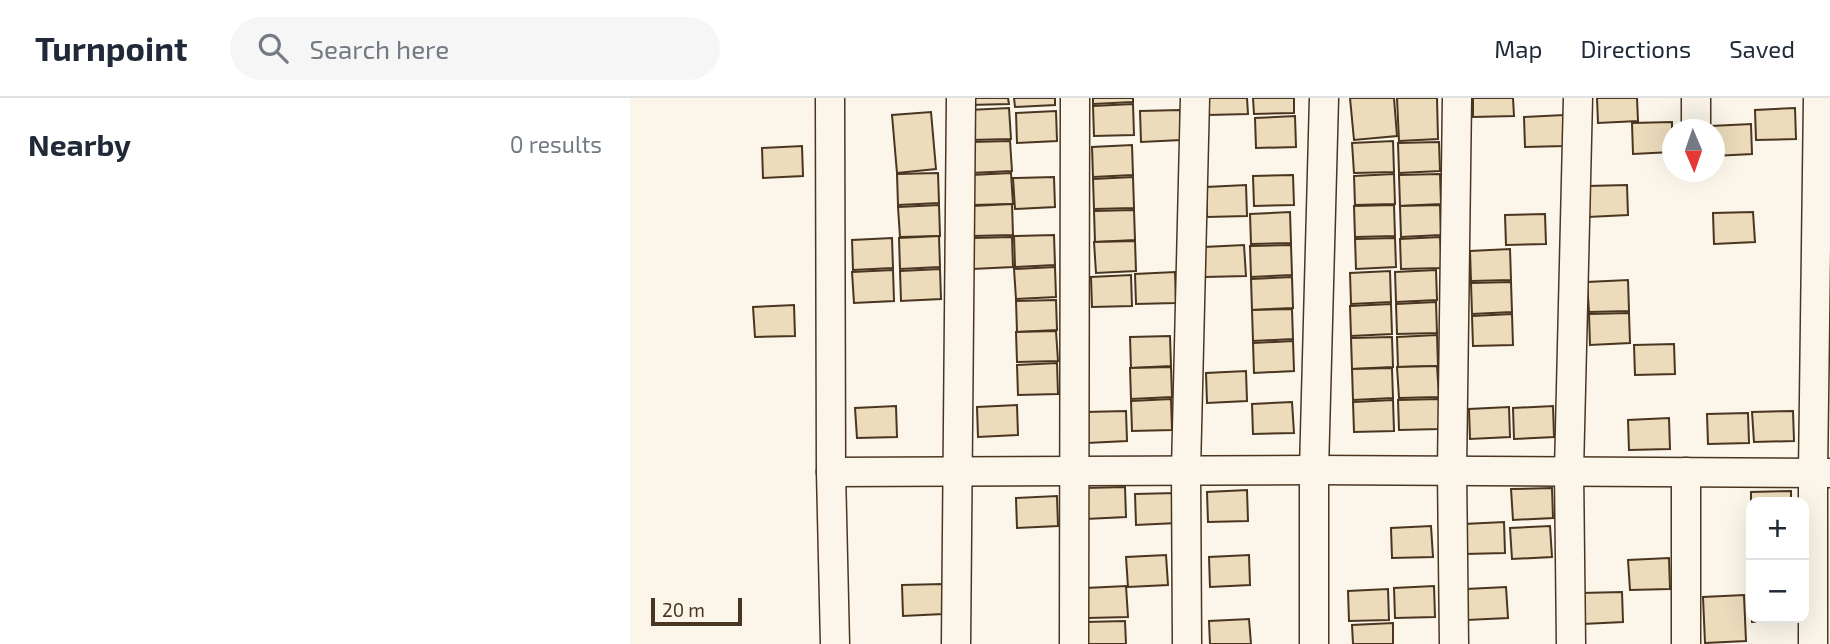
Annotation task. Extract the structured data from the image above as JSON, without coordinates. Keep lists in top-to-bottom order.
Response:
{
  "scale_bar": "20 m",
  "north": "bottom",
  "page": {
    "header": "Turnpoint",
    "search": "Search here",
    "nav": ["Map", "Directions", "Saved"],
    "heading": ["Nearby", "0 results"],
    "map_buttons": ["+", "−"],
    "scale": "20 m"
  }
}
